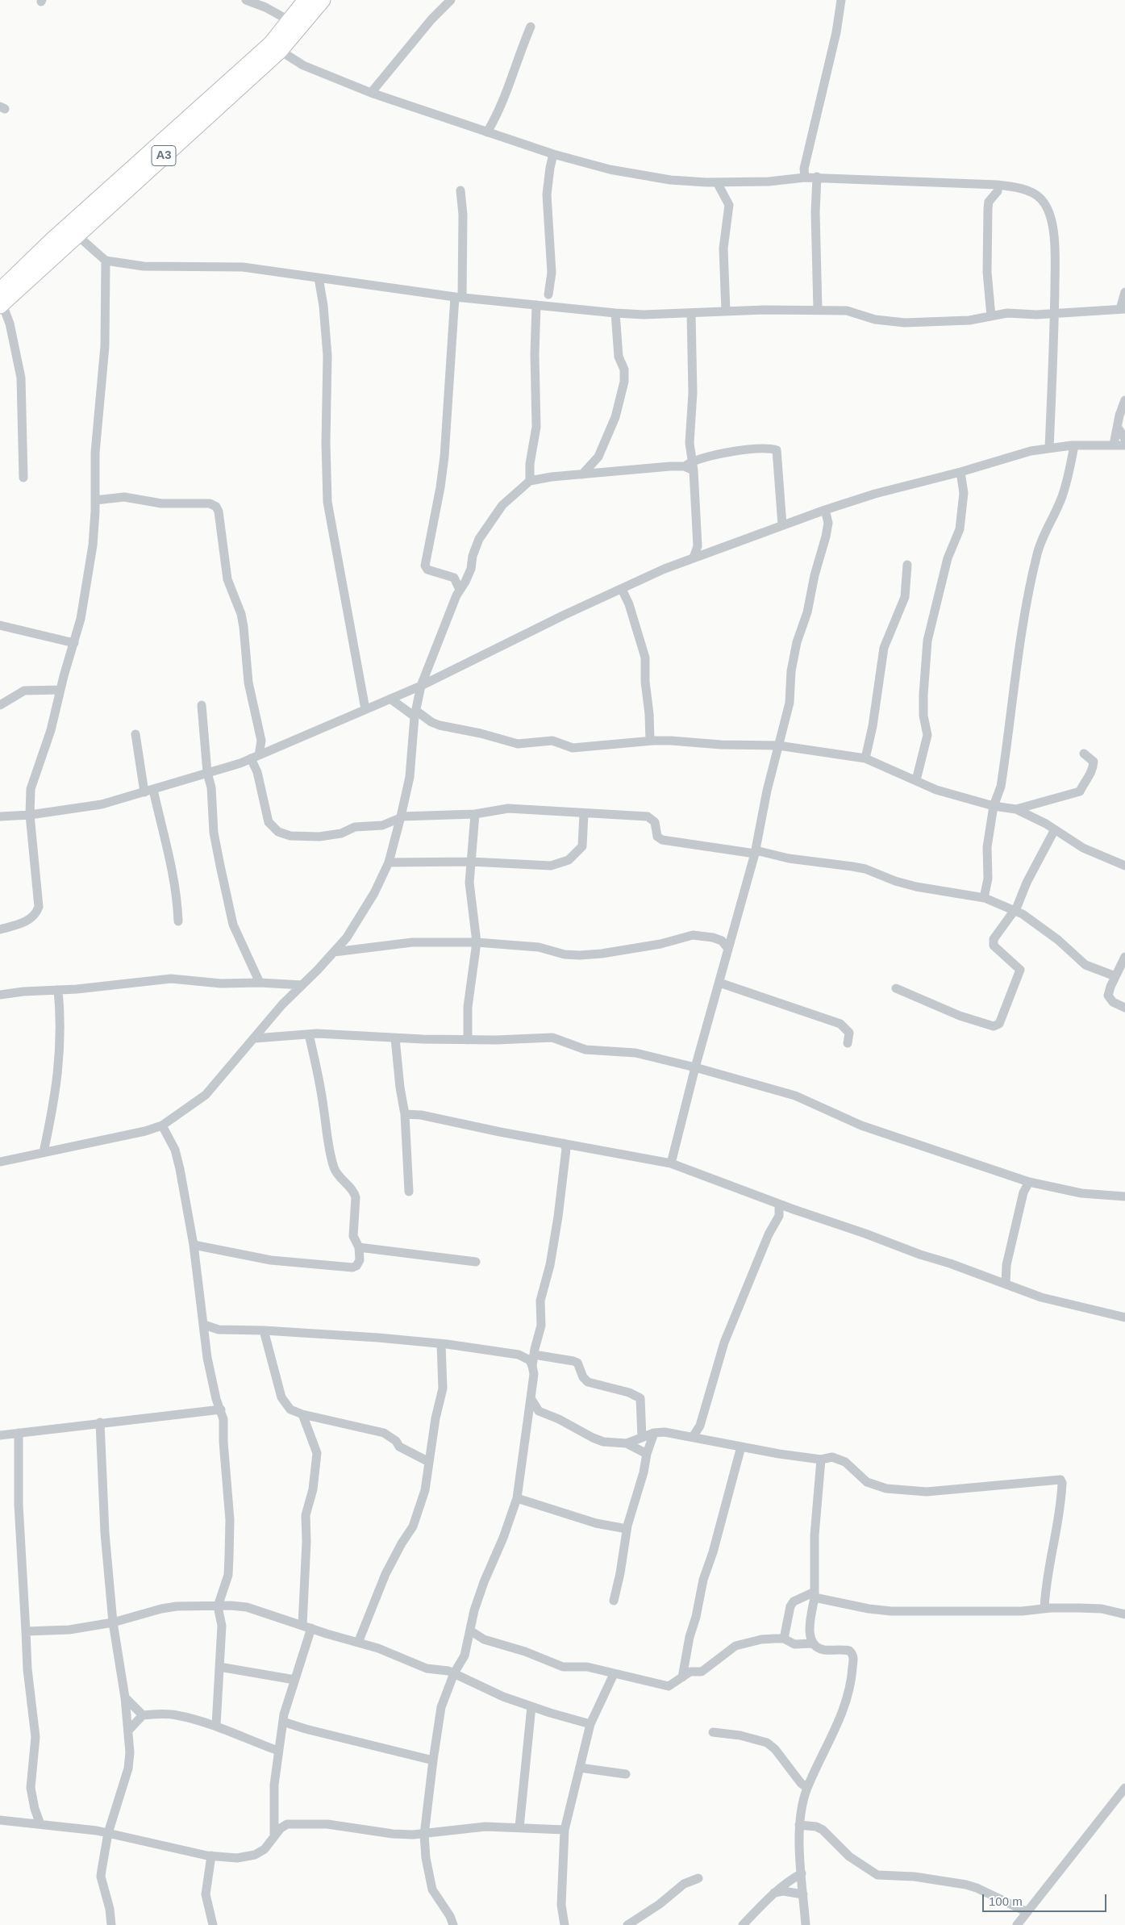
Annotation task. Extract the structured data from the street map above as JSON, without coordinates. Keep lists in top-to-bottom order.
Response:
{
  "streets": {
    "highway": ["A3"]
  },
  "scale_bar": "100 m"
}
